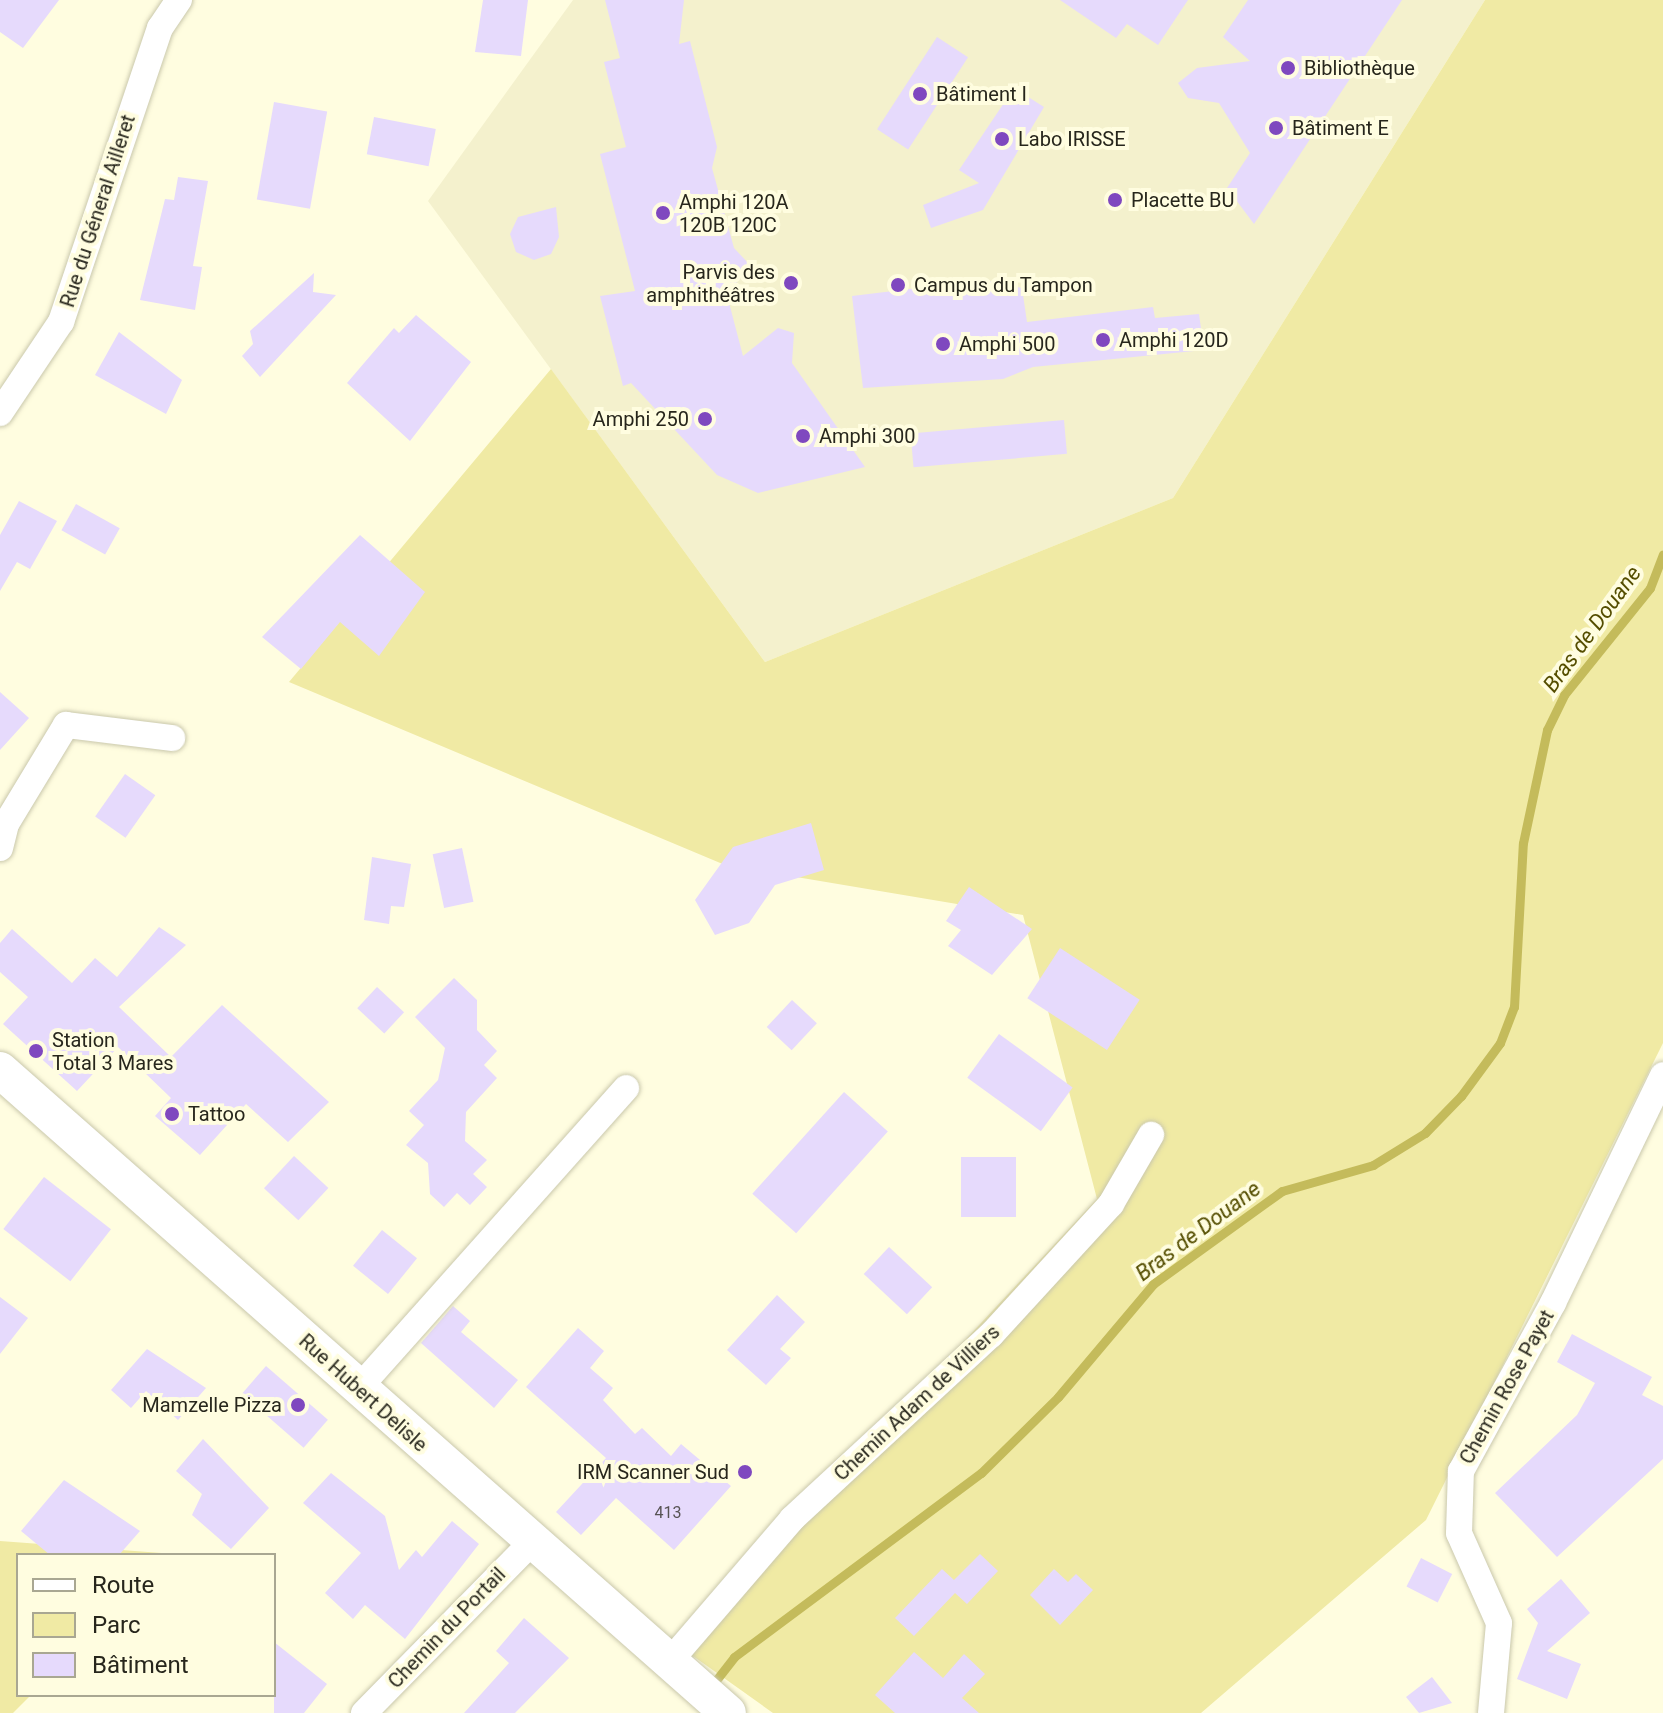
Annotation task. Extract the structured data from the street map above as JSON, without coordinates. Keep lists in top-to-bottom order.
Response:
{
  "streets": {
    "main road": ["Rue Hubert Delisle"],
    "street": [
      "Rue du Géneral Ailleret",
      "Chemin Rose Payet",
      "Chemin Adam de Villiers",
      "Chemin du Portail"
    ]
  },
  "crossings": [
    ["Rue Hubert Delisle", "Chemin Adam de Villiers"],
    ["Rue Hubert Delisle", "Chemin du Portail"]
  ],
  "water": ["Bras de Douane"],
  "places": [
    "Bibliothèque",
    "Bâtiment I",
    "Bâtiment E",
    "Labo IRISSE",
    "Placette BU",
    "Amphi 120A 120B 120C",
    "Parvis des amphithéâtres",
    "Campus du Tampon",
    "Amphi 120D",
    "Amphi 500",
    "Amphi 250",
    "Amphi 300",
    "Station Total 3 Mares",
    "Tattoo",
    "Mamzelle Pizza",
    "IRM Scanner Sud"
  ],
  "house_numbers": ["413"],
  "legend": ["Route", "Parc", "Bâtiment"]
}
